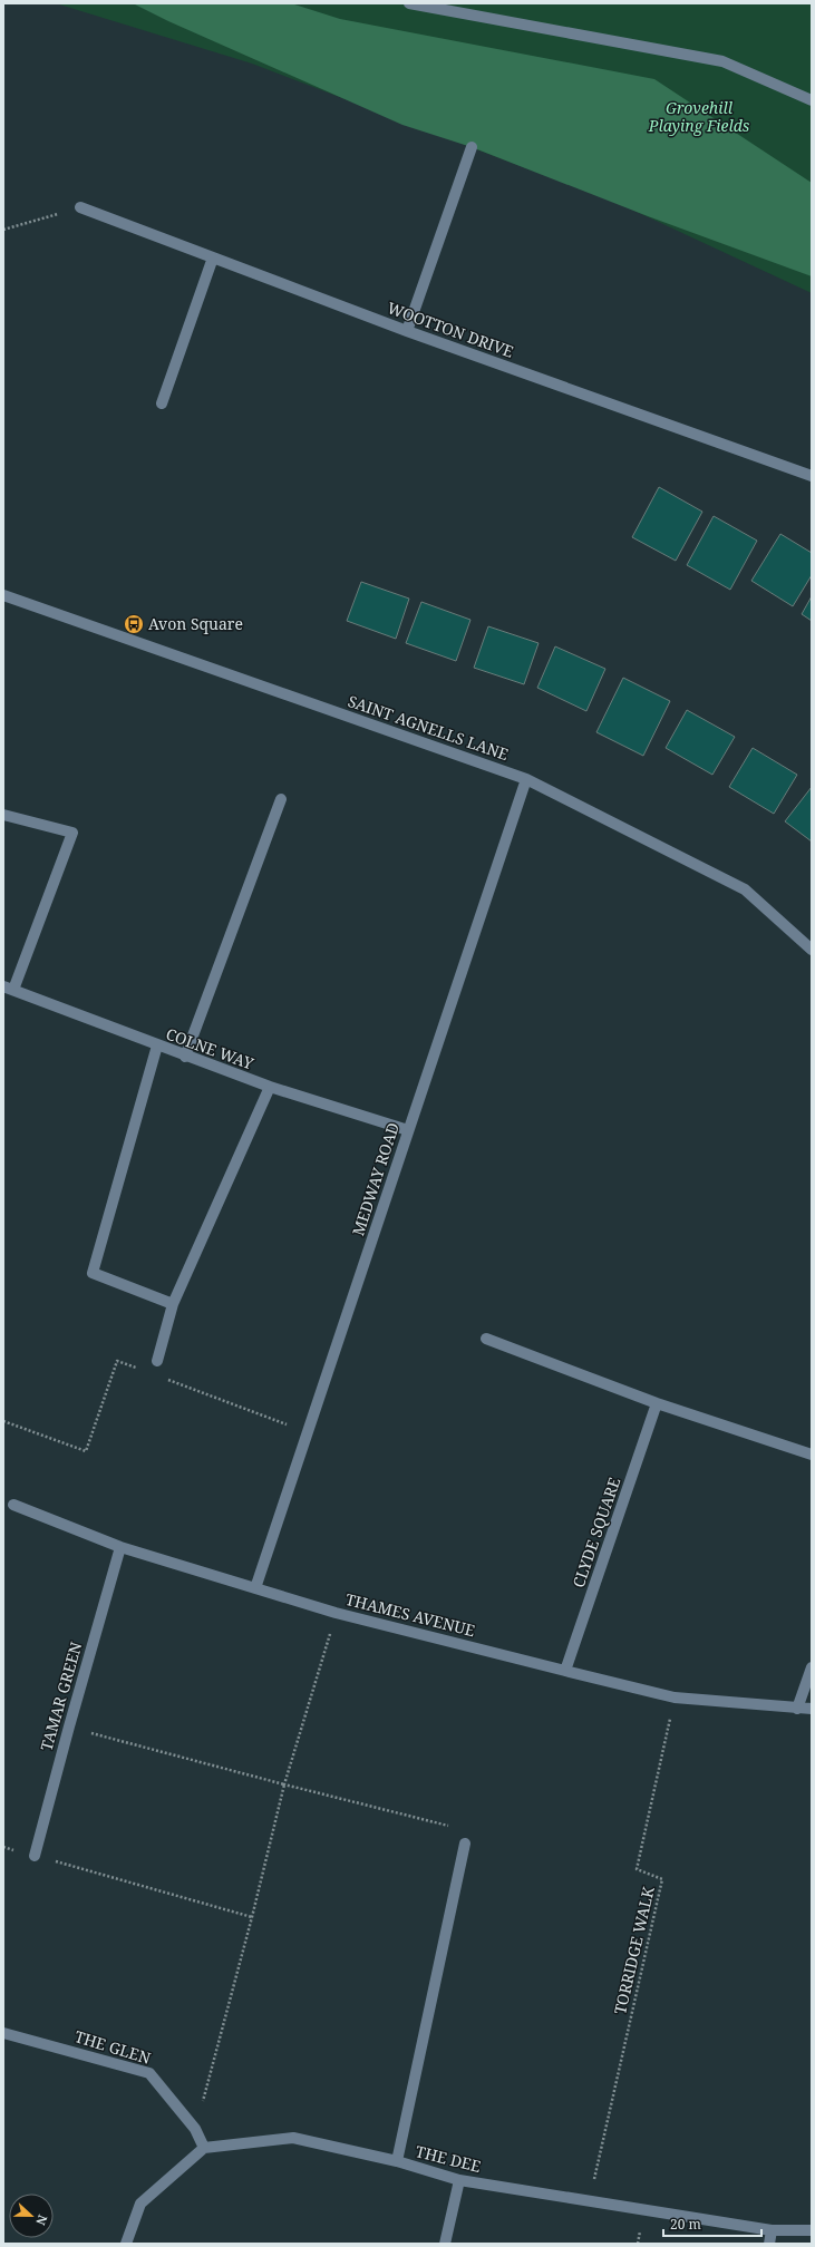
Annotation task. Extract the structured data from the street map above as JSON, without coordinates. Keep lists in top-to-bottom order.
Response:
{
  "streets": {
    "street": [
      "WOOTTON DRIVE",
      "SAINT AGNELLS LANE",
      "COLNE WAY",
      "MEDWAY ROAD",
      "CLYDE SQUARE",
      "THAMES AVENUE",
      "TAMAR GREEN",
      "THE GLEN",
      "THE DEE"
    ],
    "path": ["TORRIDGE WALK"]
  },
  "crossings": [
    ["SAINT AGNELLS LANE", "MEDWAY ROAD"],
    ["COLNE WAY", "MEDWAY ROAD"],
    ["MEDWAY ROAD", "THAMES AVENUE"],
    ["CLYDE SQUARE", "THAMES AVENUE"],
    ["THAMES AVENUE", "TAMAR GREEN"],
    ["THAMES AVENUE", "TORRIDGE WALK"],
    ["TORRIDGE WALK", "THE DEE"],
    ["THE GLEN", "THE DEE"]
  ],
  "parks": ["Grovehill Playing Fields"],
  "places": {
    "bus stop": ["Avon Square"]
  },
  "scale_bar": "20 m",
  "north": "right"
}
